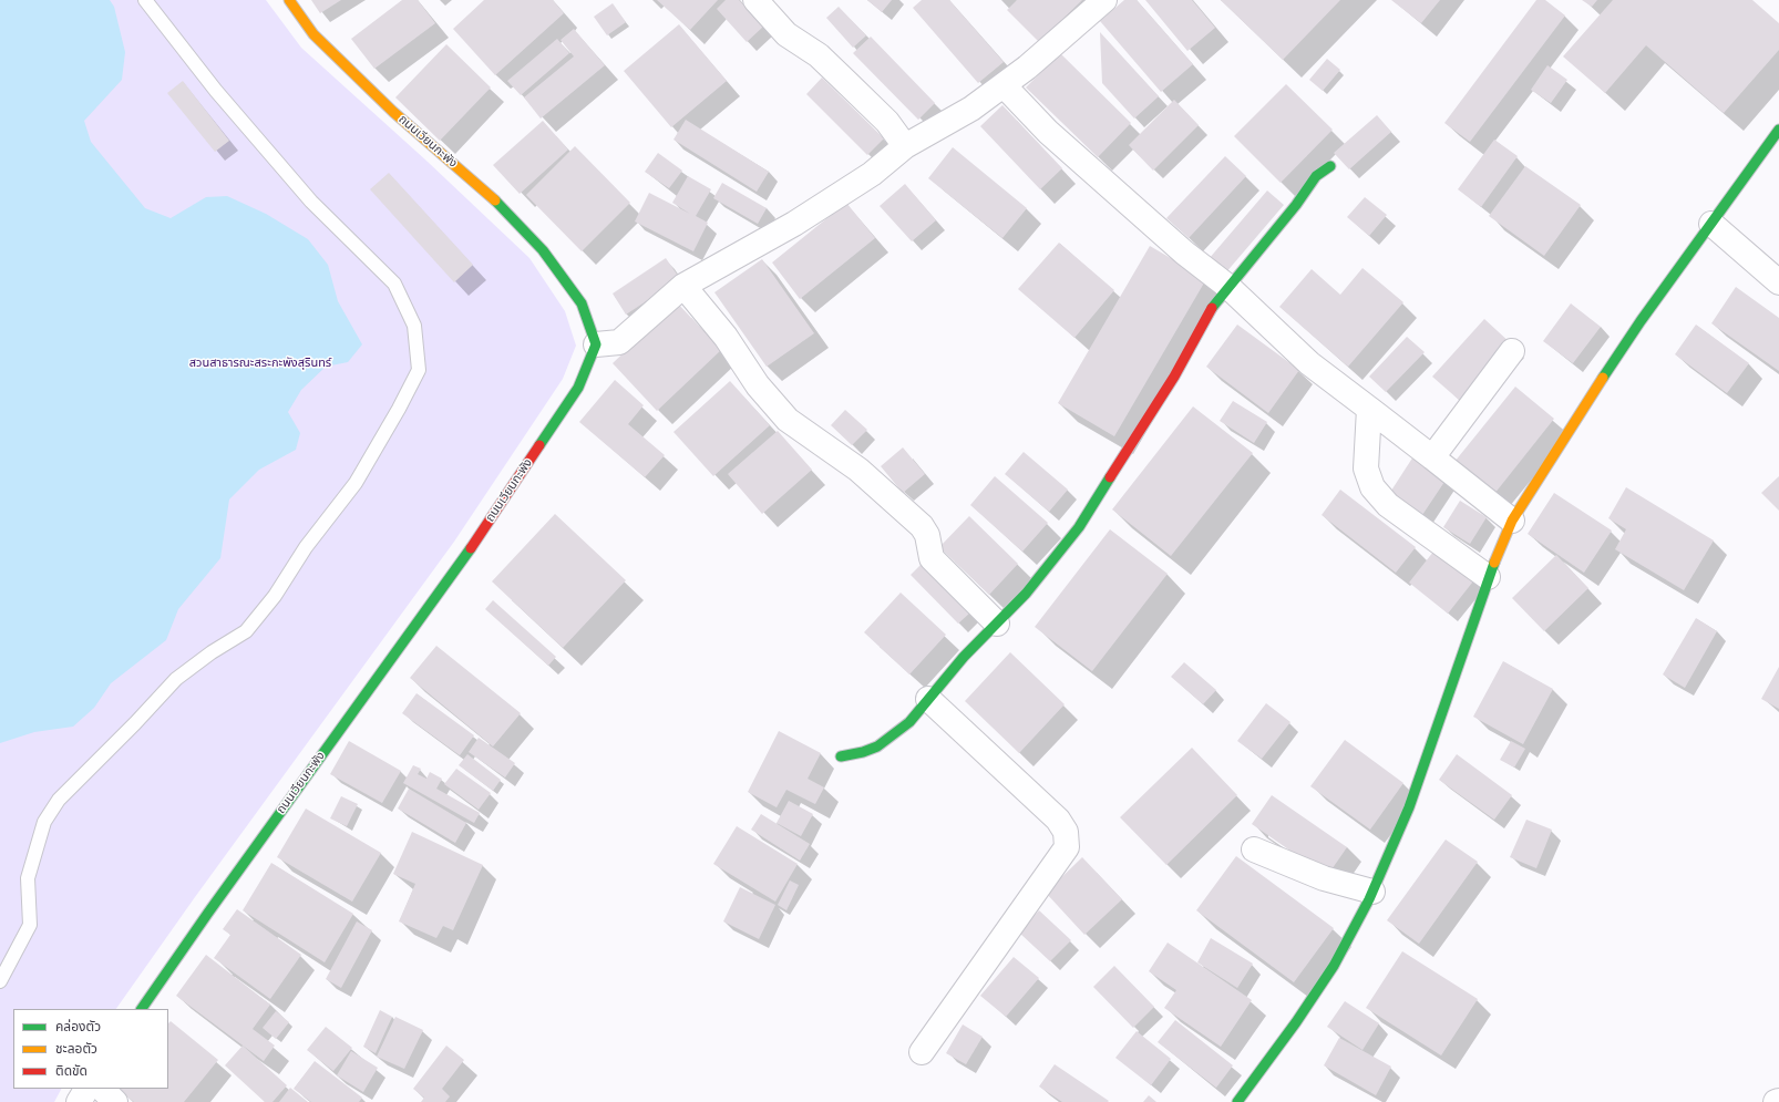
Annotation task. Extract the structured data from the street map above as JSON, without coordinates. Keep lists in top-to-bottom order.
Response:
{
  "streets": {
    "street": ["ถนนเวียนกะพัง"]
  },
  "parks": ["สวนสาธารณะสระกะพังสุรินทร์"],
  "legend": ["คล่องตัว", "ชะลอตัว", "ติดขัด"]
}
